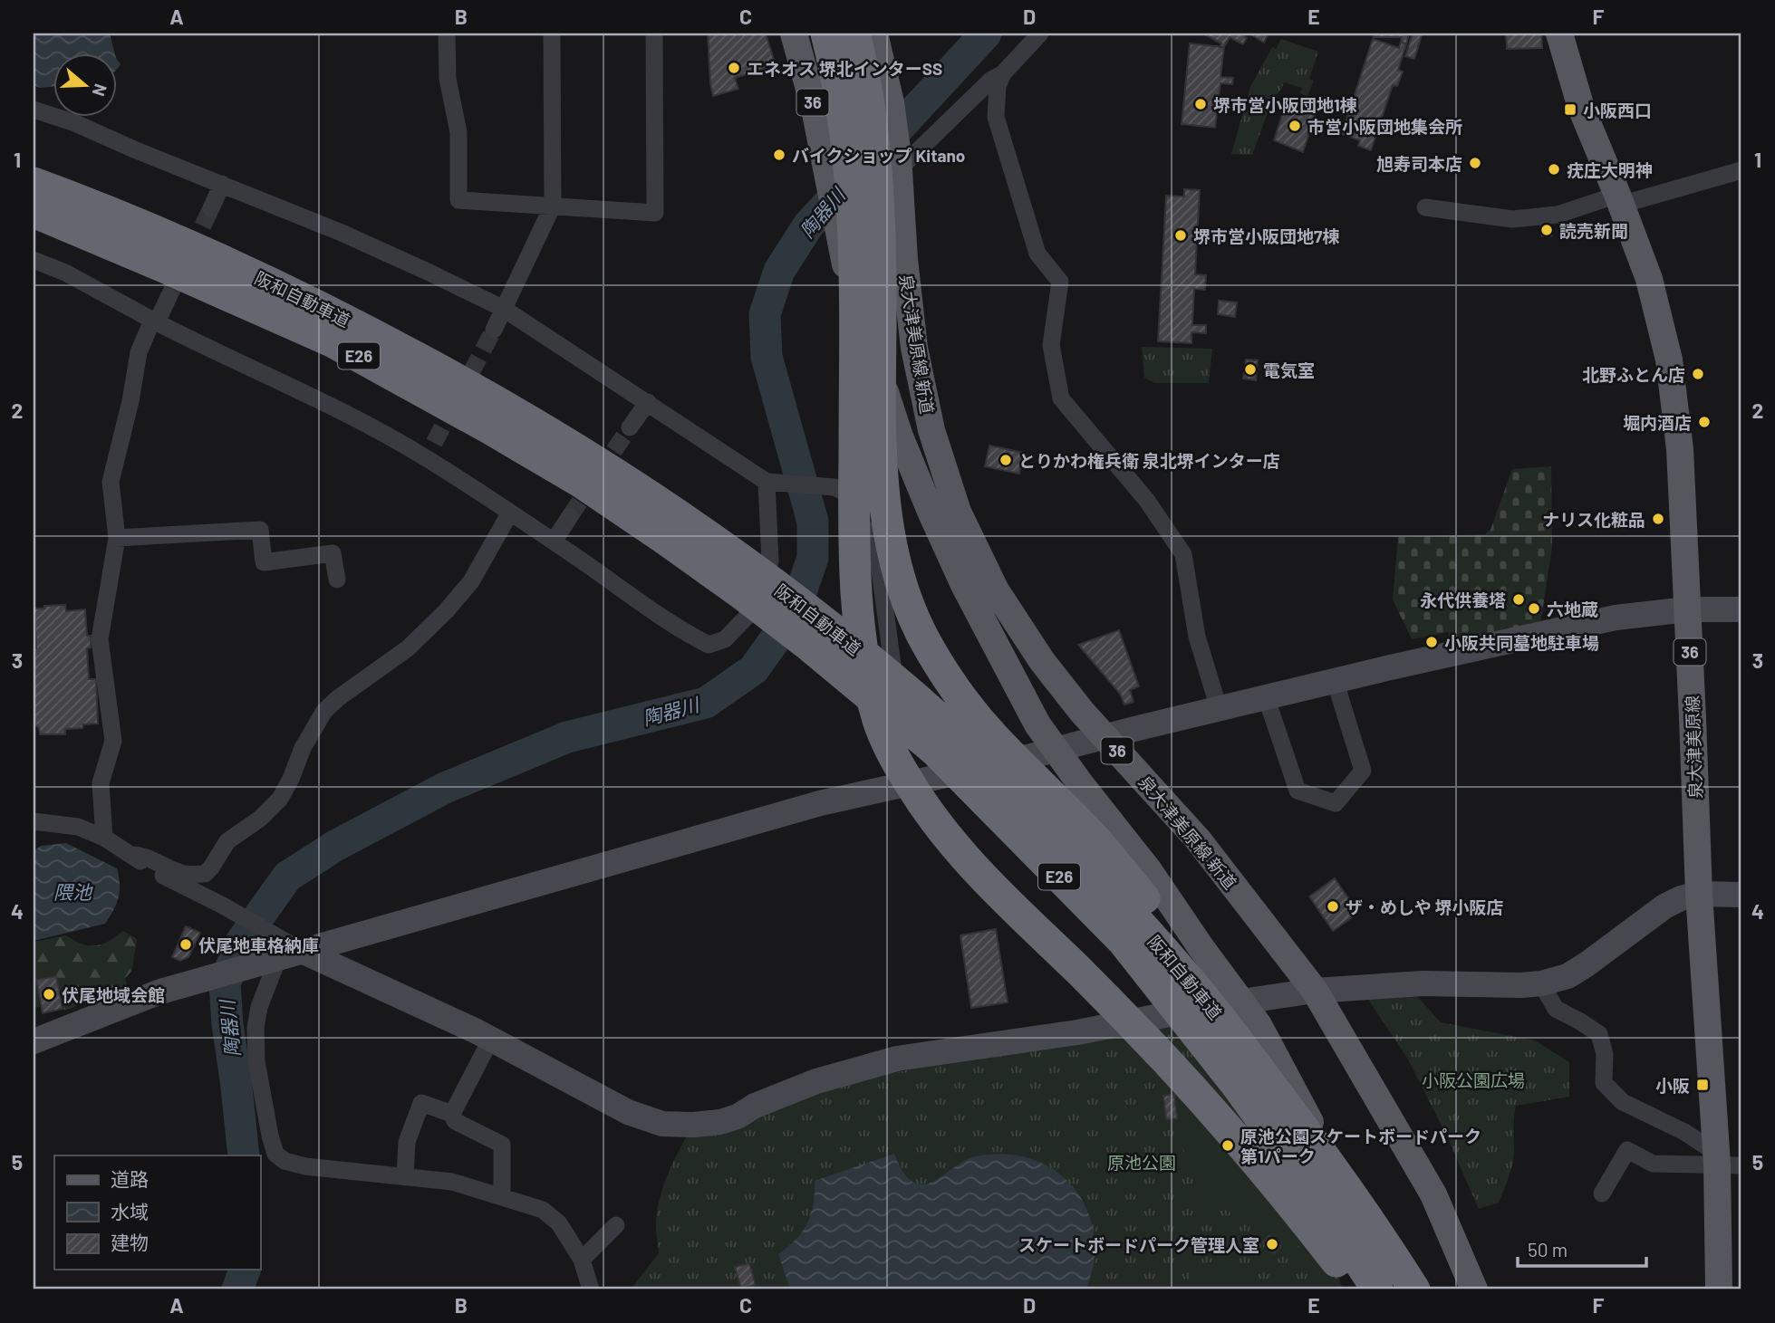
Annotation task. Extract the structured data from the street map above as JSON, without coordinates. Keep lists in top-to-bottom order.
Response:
{
  "streets": {
    "highway": ["阪和自動車道", "E26"],
    "main road": ["36", "泉大津美原線 新道", "泉大津美原線"]
  },
  "water": ["陶器川", "隈池"],
  "parks": ["小阪公園広場", "原池公園"],
  "places": {
    "other": [
      "エネオス 堺北インターSS",
      "堺市営小阪団地1棟",
      "市営小阪団地集会所",
      "バイクショップ Kitano",
      "旭寿司本店",
      "疣庄大明神",
      "読売新聞",
      "堺市営小阪団地7棟",
      "電気室",
      "北野ふとん店",
      "堀内酒店",
      "とりかわ権兵衛 泉北堺インター店",
      "ナリス化粧品",
      "永代供養塔",
      "六地蔵",
      "小阪共同墓地駐車場",
      "ザ・めしや 堺小阪店",
      "伏尾地車格納庫",
      "伏尾地域会館",
      "原池公園スケートボードパーク 第1パーク",
      "スケートボードパーク管理人室"
    ],
    "transit": ["小阪西口", "小阪"]
  },
  "legend": ["道路", "水域", "建物"],
  "scale_bar": "50 m",
  "north": "right",
  "grid": {
    "columns": [
      "A",
      "B",
      "C",
      "D",
      "E",
      "F"
    ],
    "rows": [
      "1",
      "2",
      "3",
      "4",
      "5"
    ]
  }
}
